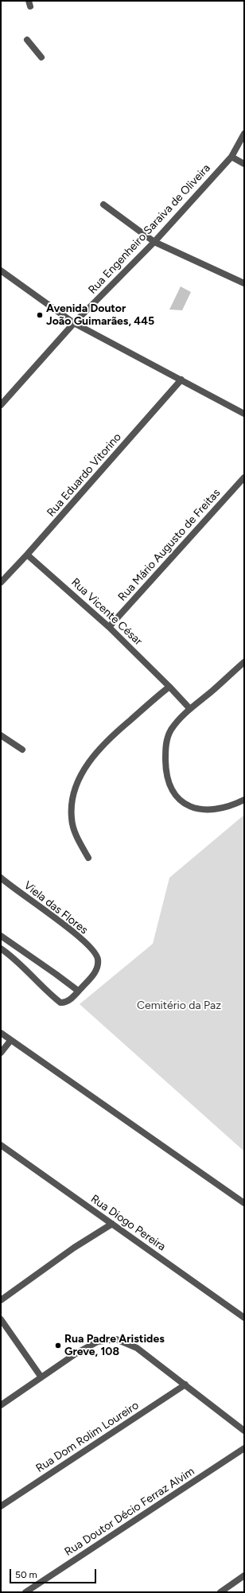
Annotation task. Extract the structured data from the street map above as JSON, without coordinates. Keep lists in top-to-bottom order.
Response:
{
  "streets": {
    "street": [
      "Rua Engenheiro Saraiva de Oliveira",
      "Rua Eduardo Vitorino",
      "Rua Mário Augusto de Freitas",
      "Rua Vicente César",
      "Viela das Flores",
      "Rua Diogo Pereira",
      "Rua Dom Rolim Loureiro",
      "Rua Doutor Décio Ferraz Alvim"
    ]
  },
  "crossings": [
    ["Rua Eduardo Vitorino", "Rua Vicente César"],
    ["Rua Mário Augusto de Freitas", "Rua Vicente César"]
  ],
  "parks": ["Cemitério da Paz"],
  "places": ["Avenida Doutor João Guimarães, 445", "Rua Padre Aristides Greve, 108"],
  "scale_bar": "50 m"
}
